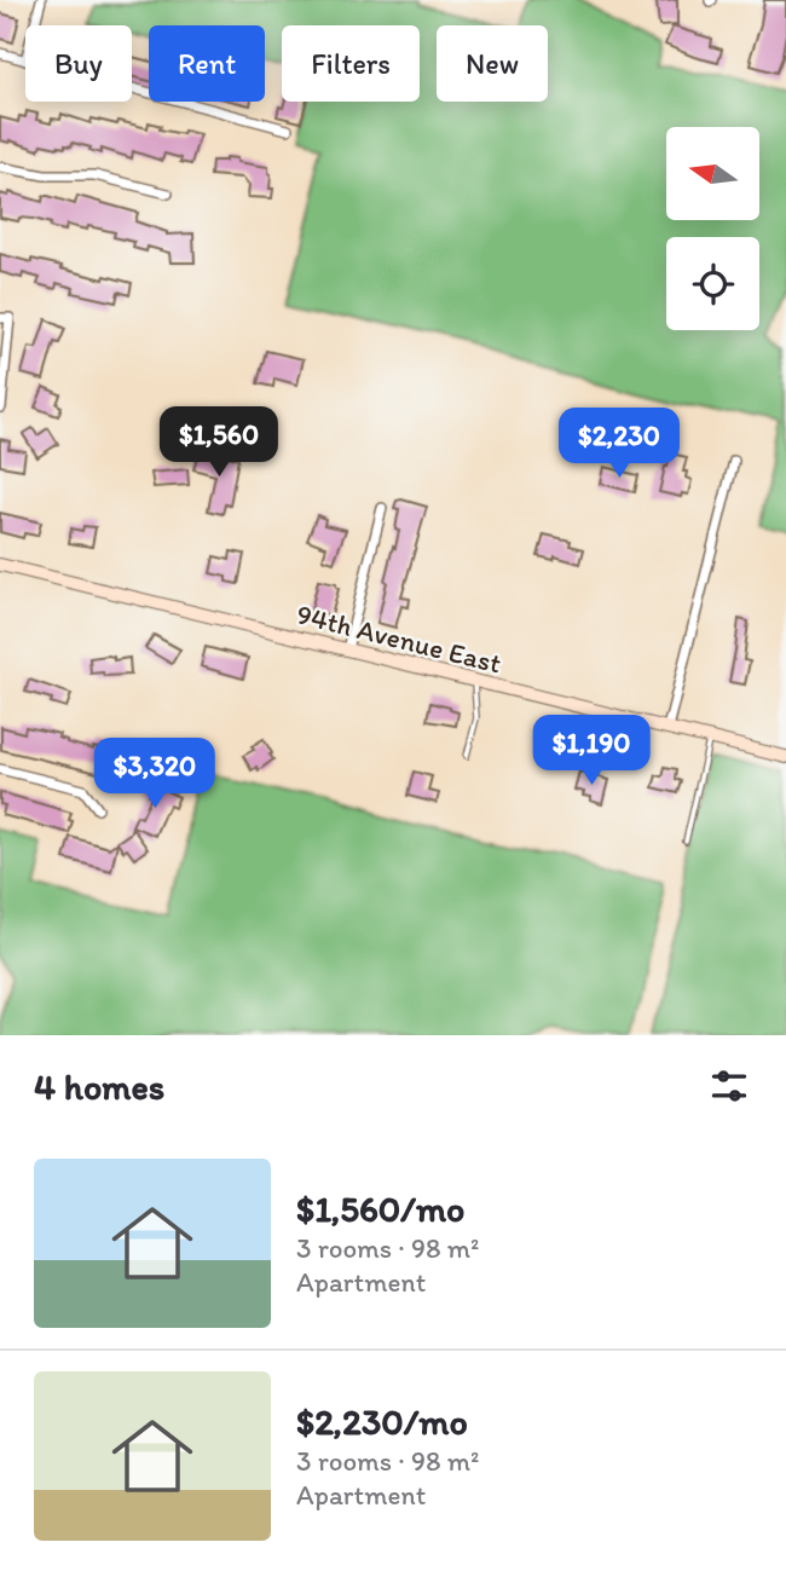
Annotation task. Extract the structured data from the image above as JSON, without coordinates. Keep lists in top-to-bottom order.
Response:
{
  "streets": {
    "main road": ["94th Avenue East"]
  },
  "north": "left",
  "page": {
    "chip": [
      "Buy",
      "Rent",
      "Filters",
      "New"
    ],
    "price": [
      "$1,560",
      "$2,230",
      "$1,190",
      "$3,320"
    ],
    "heading": "4 homes",
    "list": [
      {
        "name": "$1,560/mo",
        "note": "3 rooms · 98 m² · Apartment"
      },
      {
        "name": "$2,230/mo",
        "note": "3 rooms · 98 m² · Apartment"
      }
    ]
  }
}
